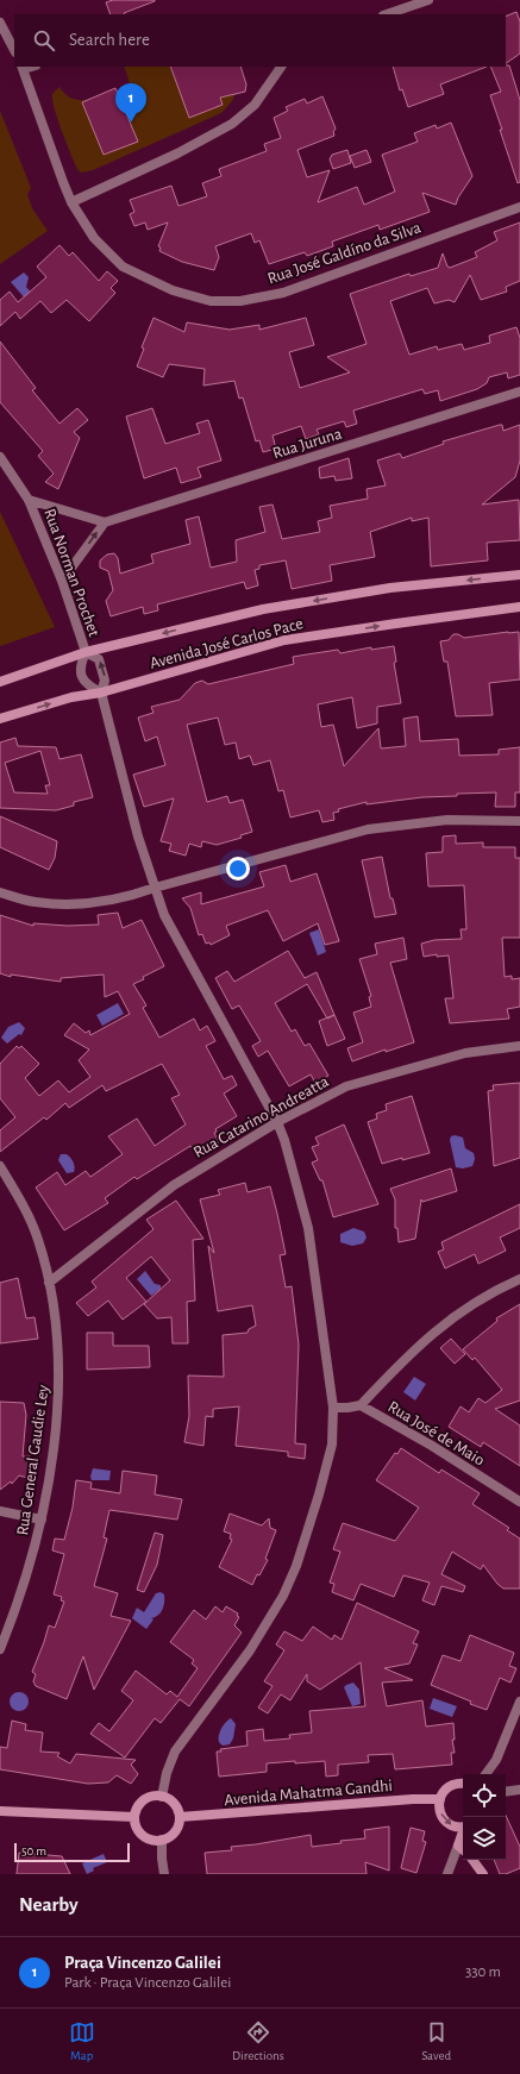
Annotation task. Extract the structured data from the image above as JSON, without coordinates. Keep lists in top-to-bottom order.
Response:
{
  "streets": {
    "main road": ["Avenida José Carlos Pace", "Avenida Mahatma Gandhi"],
    "street": [
      "Rua José Galdíno da Silva",
      "Rua Juruna",
      "Rua Norman Prochet",
      "Rua Catarino Andreatta",
      "Rua José de Maio",
      "Rua General Gaudie Ley"
    ]
  },
  "crossings": [
    ["Rua Norman Prochet", "Avenida José Carlos Pace"],
    ["Rua Catarino Andreatta", "Rua General Gaudie Ley"]
  ],
  "scale_bar": "50 m",
  "page": {
    "search": "Search here",
    "pins": "1",
    "scale": "50 m",
    "heading": "Nearby",
    "list": [
      {
        "mark": "1",
        "name": "Praça Vincenzo Galilei",
        "note": "Park · Praça Vincenzo Galilei",
        "value": "330 m"
      }
    ],
    "nav": ["Map", "Directions", "Saved"]
  }
}
